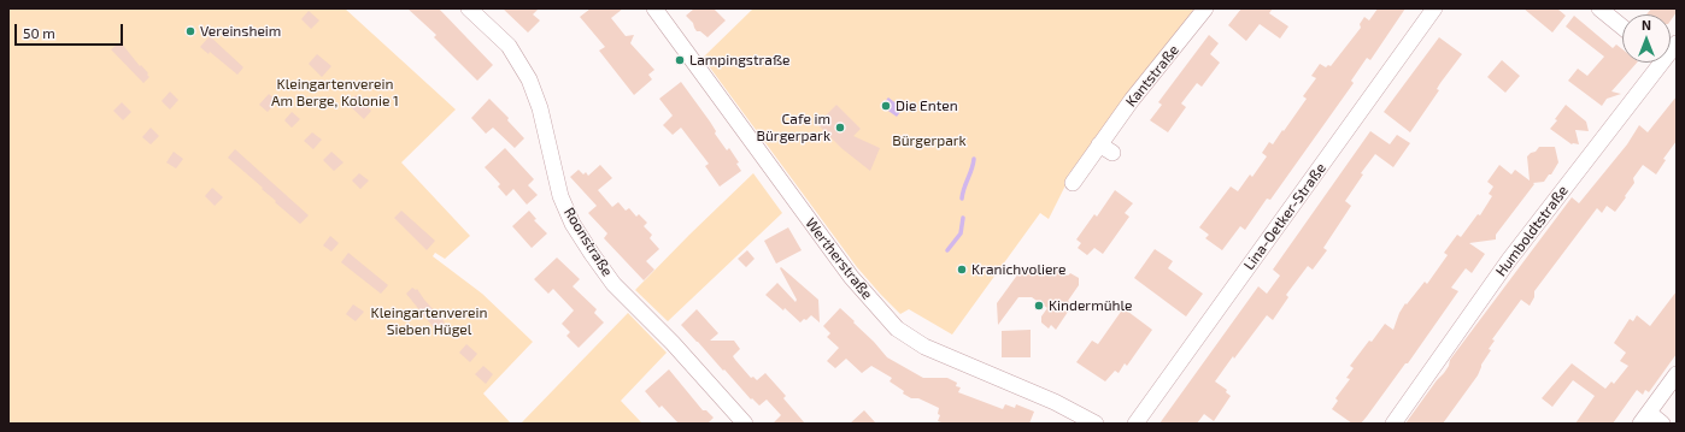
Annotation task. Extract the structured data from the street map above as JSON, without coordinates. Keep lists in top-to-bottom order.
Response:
{
  "streets": {
    "street": [
      "Kantstraße",
      "Lina-Oetker-Straße",
      "Humboldtstraße",
      "Roonstraße",
      "Wertherstraße"
    ]
  },
  "parks": ["Kleingartenverein Am Berge, Kolonie 1", "Bürgerpark", "Kleingartenverein Sieben Hügel"],
  "places": [
    "Vereinsheim",
    "Lampingstraße",
    "Die Enten",
    "Cafe im Bürgerpark",
    "Kranichvoliere",
    "Kindermühle"
  ],
  "scale_bar": "50 m",
  "north": "top"
}
